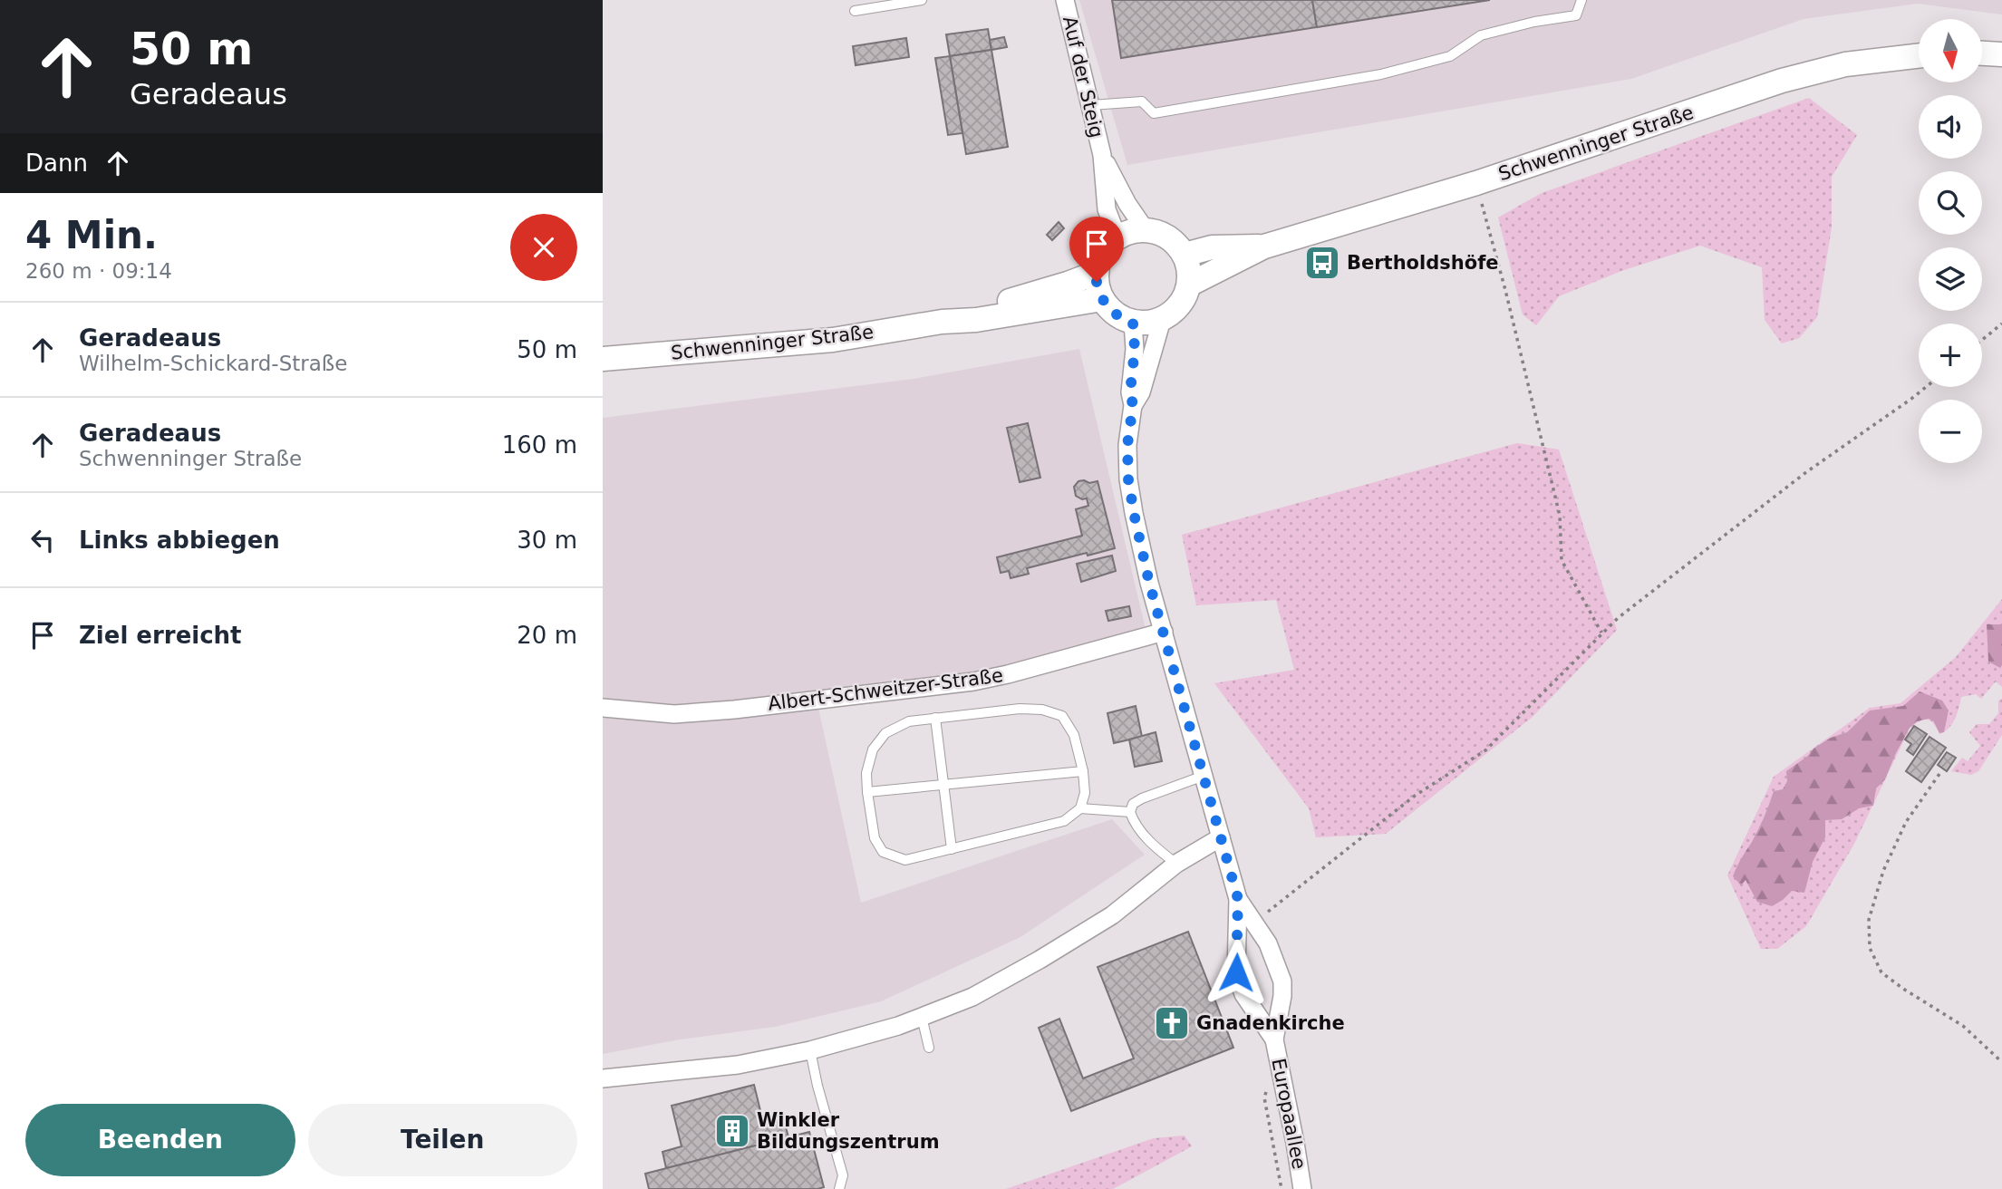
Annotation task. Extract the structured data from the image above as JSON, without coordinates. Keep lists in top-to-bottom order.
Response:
{
  "streets": {
    "main road": ["Schwenninger Straße"],
    "street": ["Auf der Steig", "Albert-Schweitzer-Straße", "Europaallee"]
  },
  "crossings": [
    ["Auf der Steig", "Schwenninger Straße"],
    ["Albert-Schweitzer-Straße", "Europaallee"]
  ],
  "places": {
    "bus stop": ["Bertholdshöfe"],
    "church": ["Gnadenkirche"],
    "building": ["Winkler Bildungszentrum"]
  },
  "north": "bottom",
  "page": {
    "turn": ["50 m", "Geradeaus"],
    "map_buttons": ["+", "−"],
    "then": "Dann",
    "heading": ["4 Min.", "260 m · 09:14"],
    "list": [
      {
        "name": "Geradeaus",
        "note": "Wilhelm-Schickard-Straße",
        "value": "50 m"
      },
      {
        "name": "Geradeaus",
        "note": "Schwenninger Straße",
        "value": "160 m"
      },
      {
        "name": "Links abbiegen",
        "value": "30 m"
      },
      {
        "name": "Ziel erreicht",
        "value": "20 m"
      }
    ],
    "buttons": ["Beenden", "Teilen"]
  }
}
